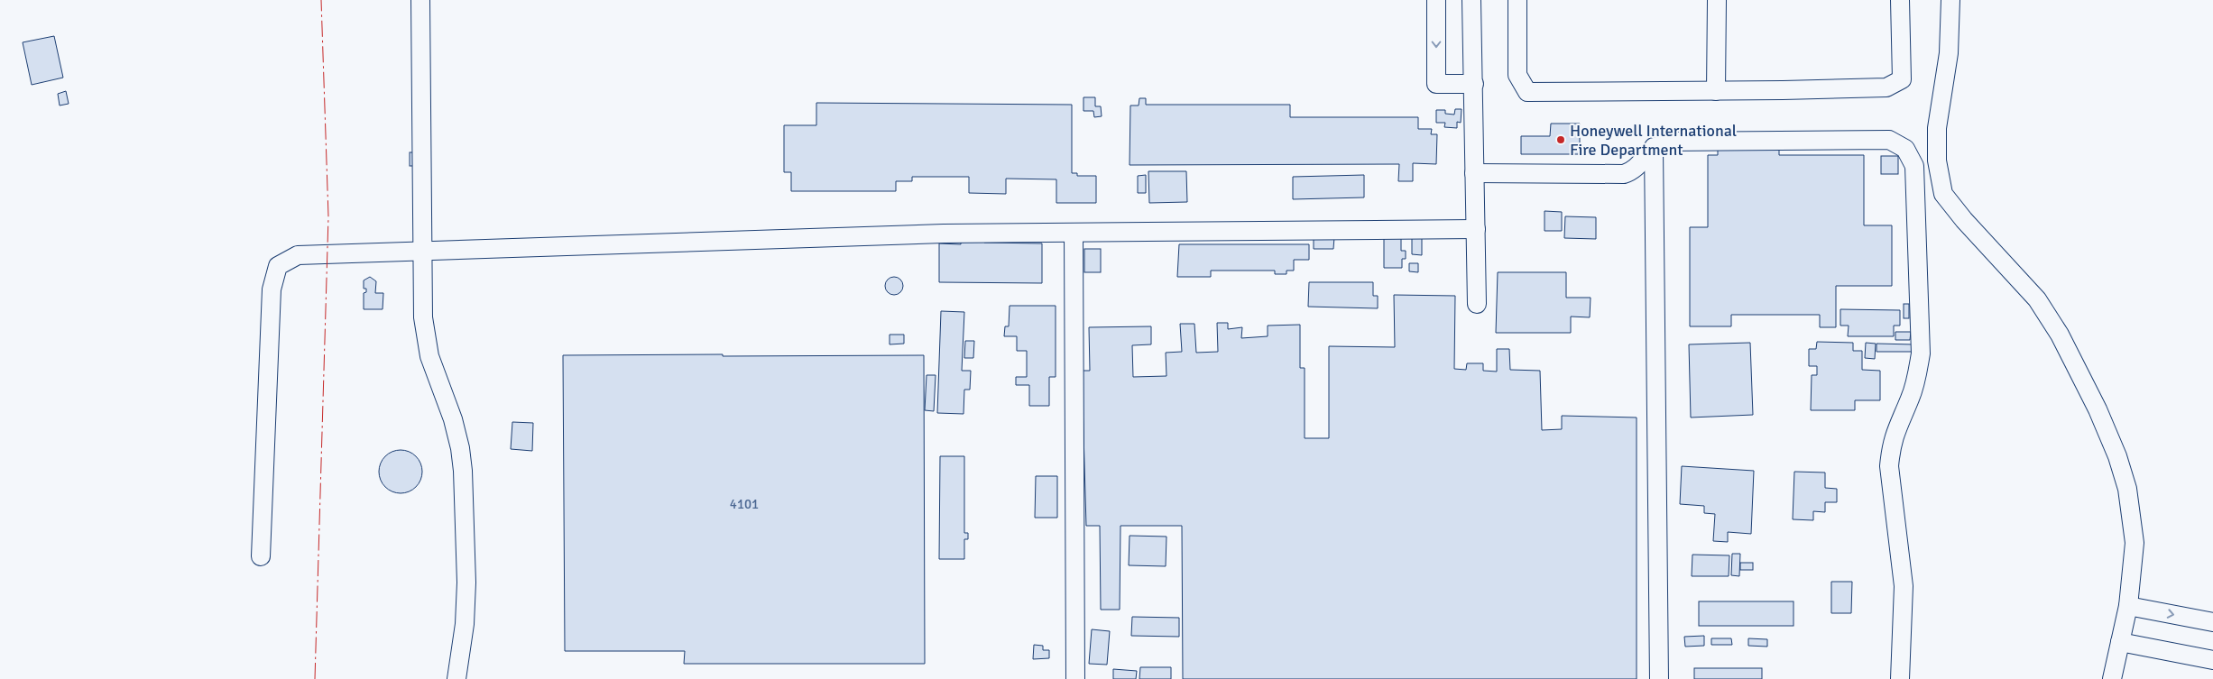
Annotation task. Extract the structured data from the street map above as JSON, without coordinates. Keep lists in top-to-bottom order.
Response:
{
  "places": ["Honeywell International Fire Department"],
  "house_numbers": ["4101"]
}
